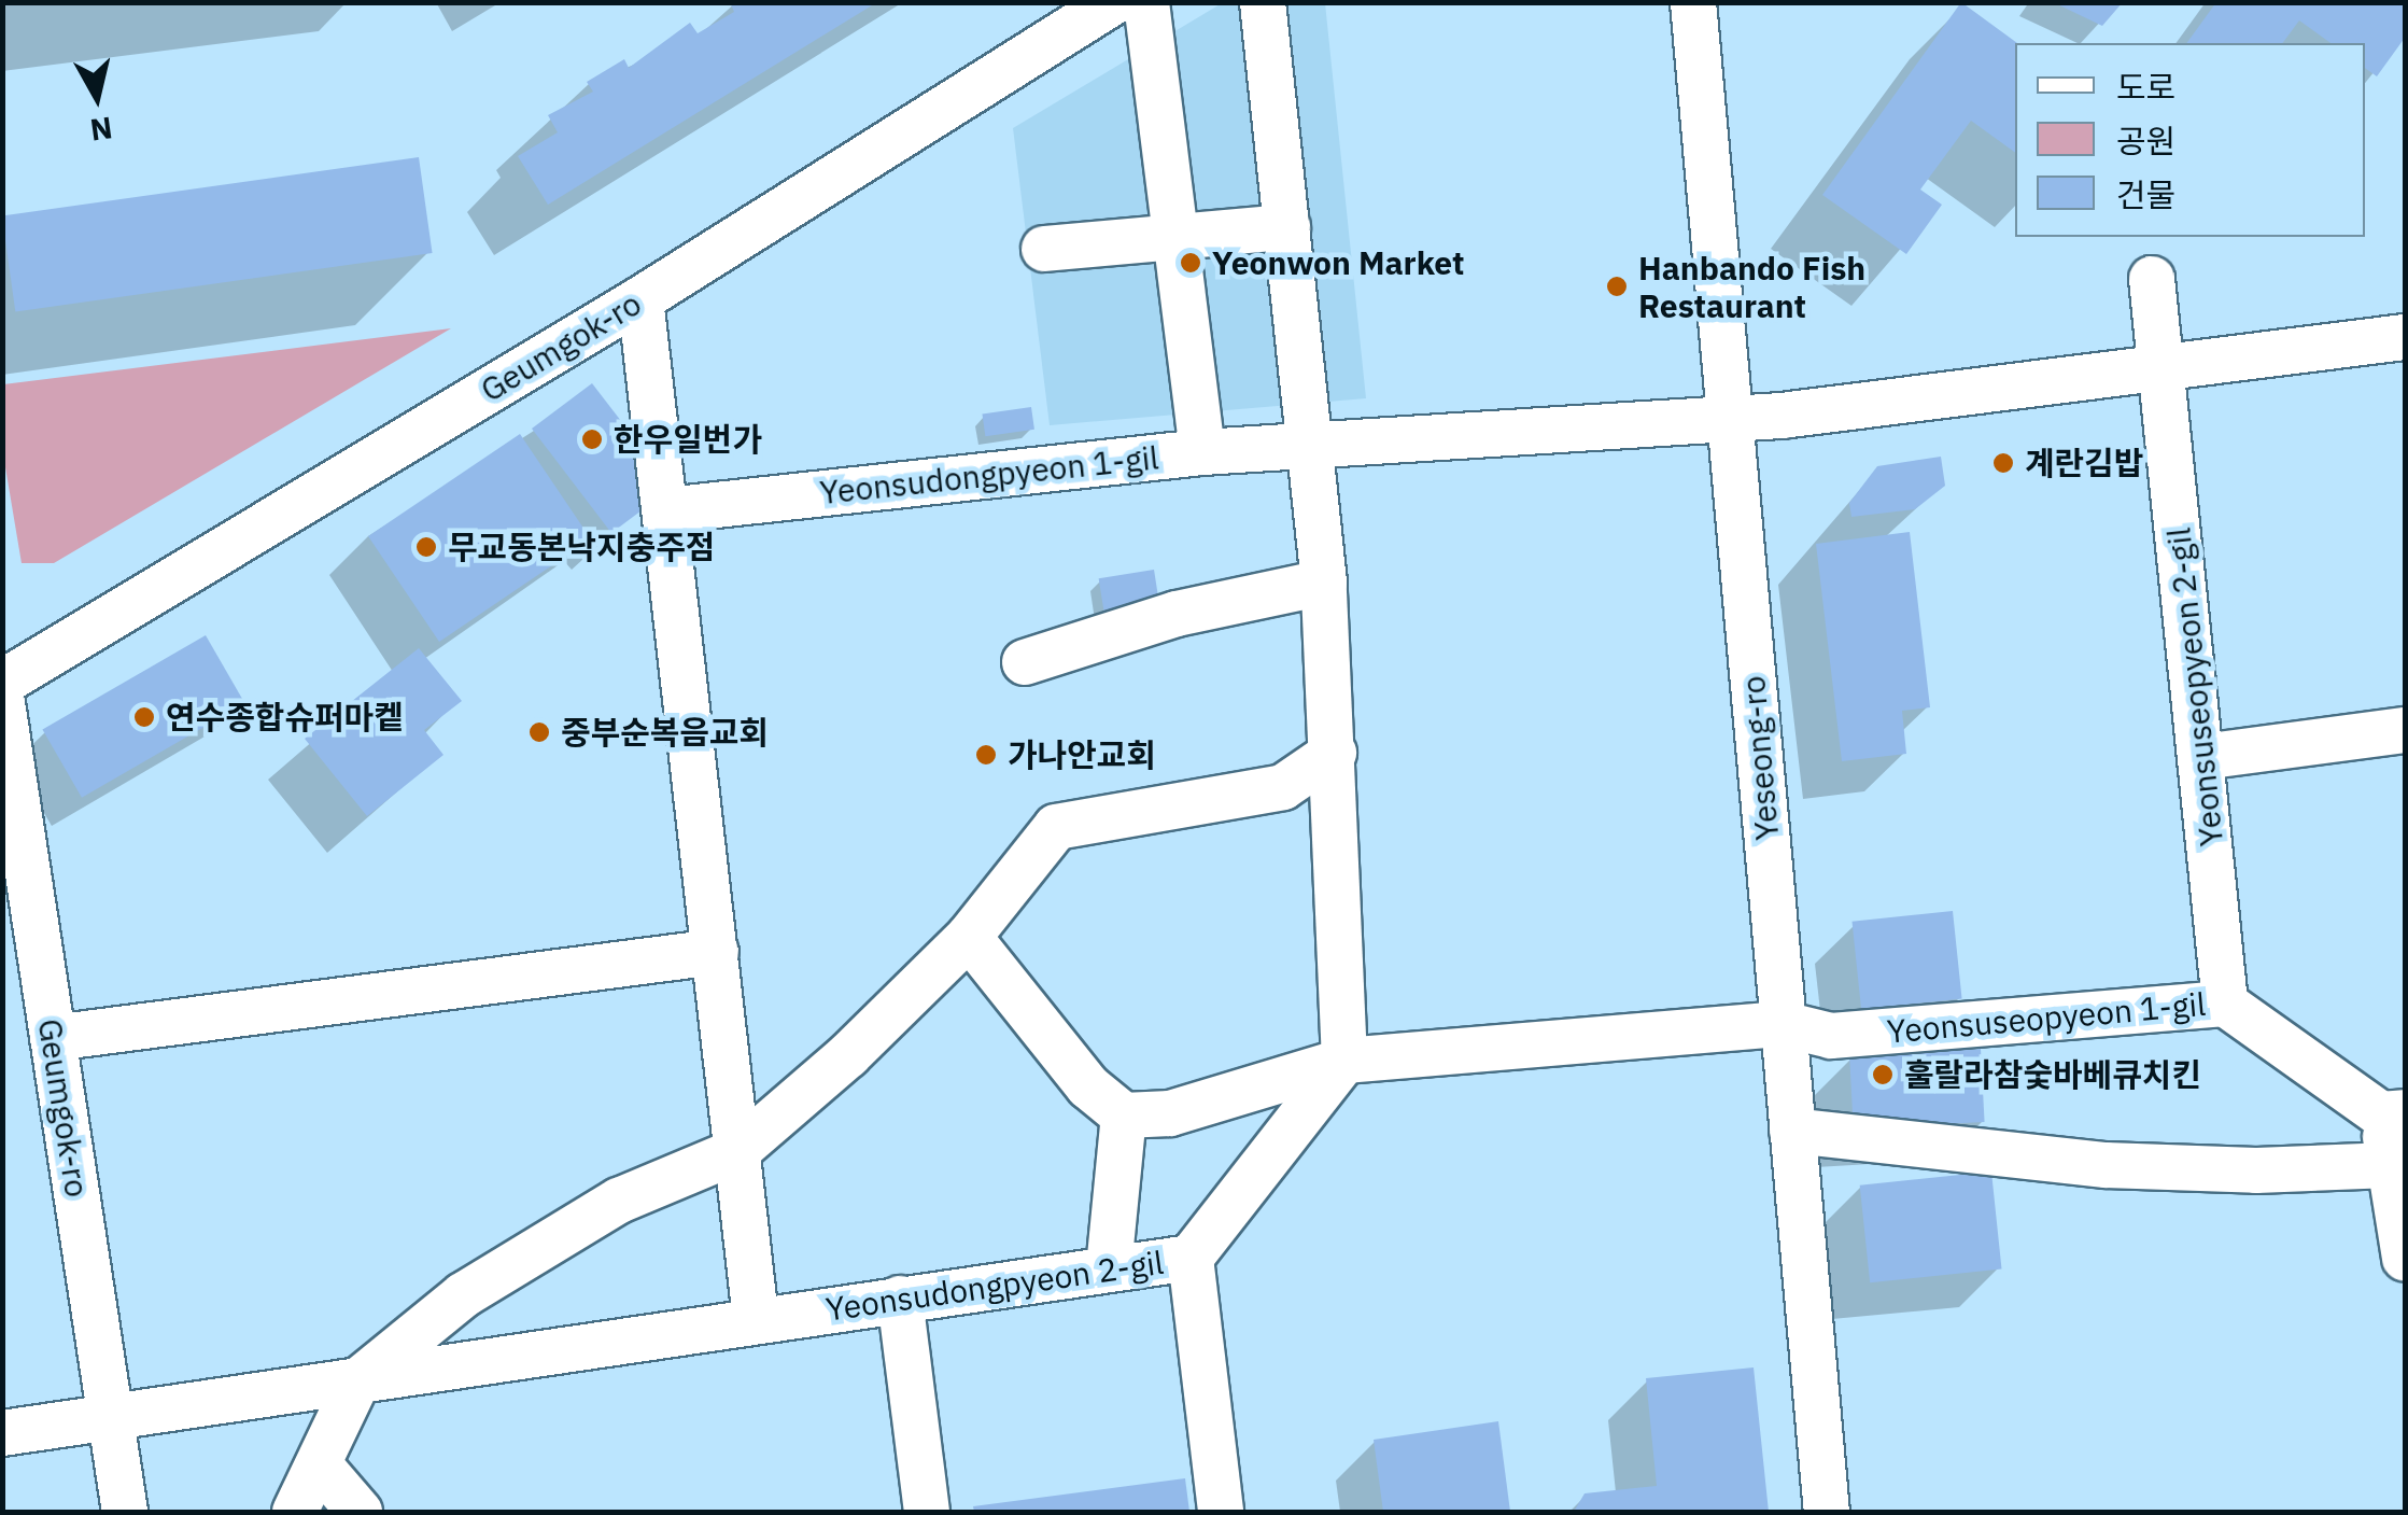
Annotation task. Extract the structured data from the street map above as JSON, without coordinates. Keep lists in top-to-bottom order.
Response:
{
  "streets": {
    "street": [
      "Geumgok-ro",
      "Yeonsudongpyeon 1-gil",
      "Yeonsuseopyeon 2-gil",
      "Yeseong-ro",
      "Yeonsuseopyeon 1-gil",
      "Yeonsudongpyeon 2-gil"
    ]
  },
  "crossings": [
    ["Geumgok-ro", "Yeonsudongpyeon 2-gil"],
    ["Yeonsudongpyeon 1-gil", "Yeseong-ro"],
    ["Yeonsuseopyeon 2-gil", "Yeonsuseopyeon 1-gil"],
    ["Yeseong-ro", "Yeonsuseopyeon 1-gil"]
  ],
  "places": [
    "Yeonwon Market",
    "Hanbando Fish Restaurant",
    "한우일번가",
    "계란김밥",
    "무교동본낙지충주점",
    "연수종합슈퍼마켙",
    "중부순복음교회",
    "가나안교회",
    "훌랄라참숯바베큐치킨"
  ],
  "legend": ["도로", "공원", "건물"],
  "north": "bottom"
}
